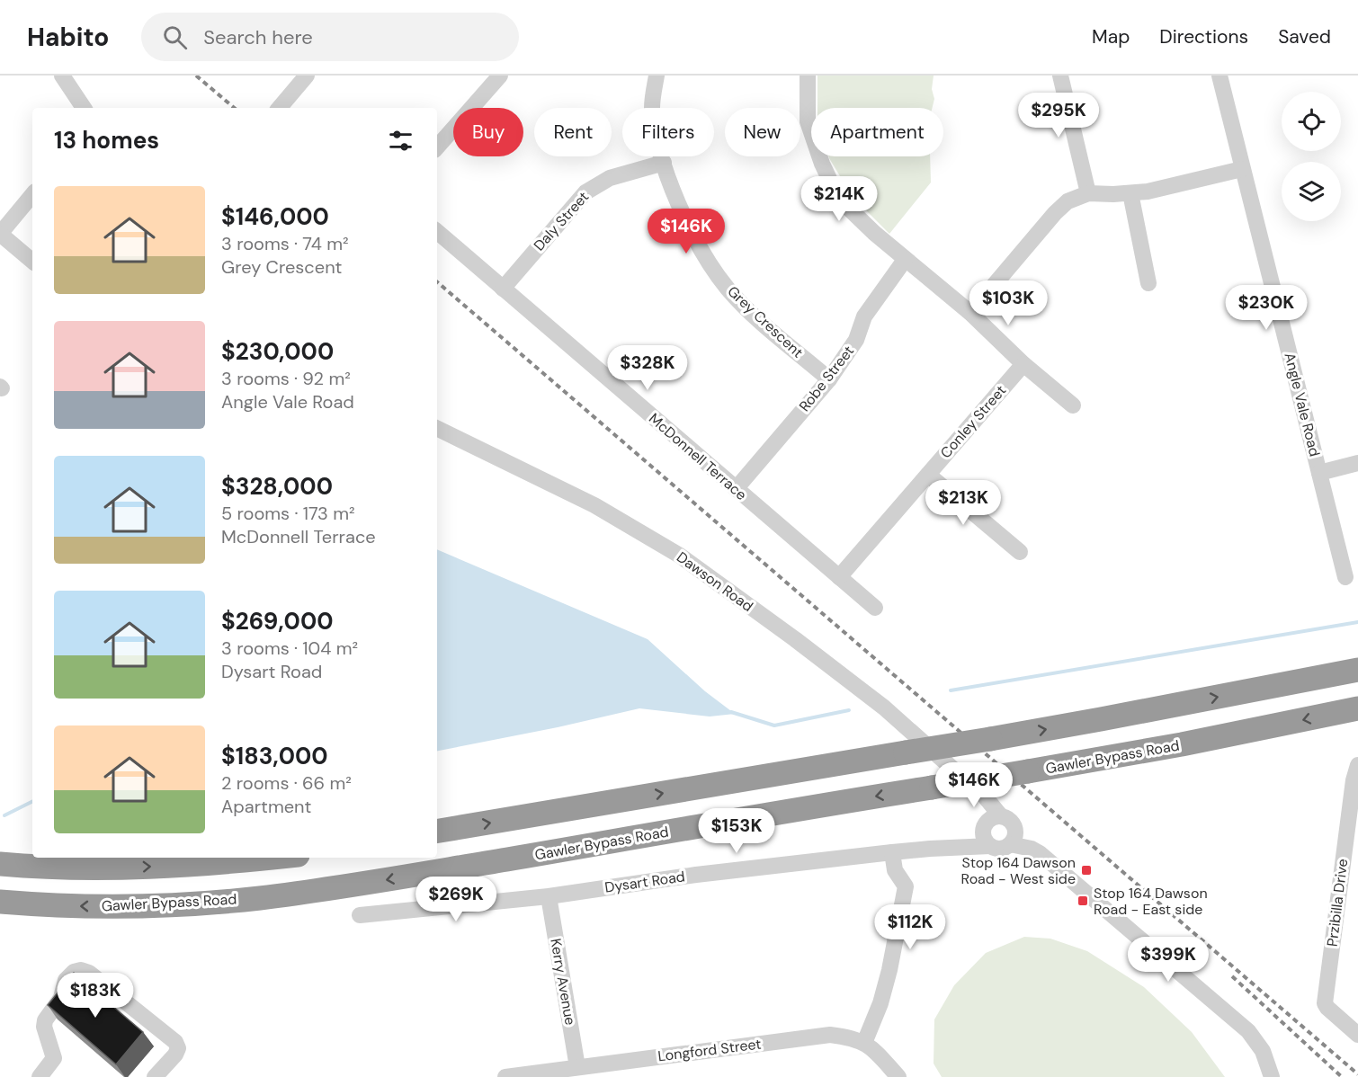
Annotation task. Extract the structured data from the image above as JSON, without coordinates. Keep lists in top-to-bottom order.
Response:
{
  "streets": {
    "highway": ["Gawler Bypass Road"],
    "street": [
      "Daly Street",
      "Grey Crescent",
      "Robe Street",
      "Angle Vale Road",
      "Conley Street",
      "McDonnell Terrace",
      "Dawson Road",
      "Dysart Road",
      "Przibilla Drive",
      "Kerry Avenue",
      "Longford Street"
    ]
  },
  "crossings": [
    ["Daly Street", "Grey Crescent"],
    ["Daly Street", "McDonnell Terrace"],
    ["Grey Crescent", "Robe Street"],
    ["Robe Street", "McDonnell Terrace"],
    ["Conley Street", "McDonnell Terrace"],
    ["Dawson Road", "Dysart Road"],
    ["Dysart Road", "Kerry Avenue"],
    ["Kerry Avenue", "Longford Street"]
  ],
  "places": {
    "transit": ["Stop 164 Dawson Road - West side", "Stop 164 Dawson Road - East side"]
  },
  "page": {
    "header": "Habito",
    "search": "Search here",
    "nav": ["Map", "Directions", "Saved"],
    "price": [
      "$295K",
      "$214K",
      "$146K",
      "$103K",
      "$230K",
      "$328K",
      "$213K",
      "$146K",
      "$153K",
      "$269K",
      "$112K",
      "$399K",
      "$183K"
    ],
    "chip": [
      "Buy",
      "Rent",
      "Filters",
      "New",
      "Apartment"
    ],
    "heading": "13 homes",
    "list": [
      {
        "name": "$146,000",
        "note": "3 rooms · 74 m² · Grey Crescent"
      },
      {
        "name": "$230,000",
        "note": "3 rooms · 92 m² · Angle Vale Road"
      },
      {
        "name": "$328,000",
        "note": "5 rooms · 173 m² · McDonnell Terrace"
      },
      {
        "name": "$269,000",
        "note": "3 rooms · 104 m² · Dysart Road"
      },
      {
        "name": "$183,000",
        "note": "2 rooms · 66 m² · Apartment"
      }
    ]
  }
}
